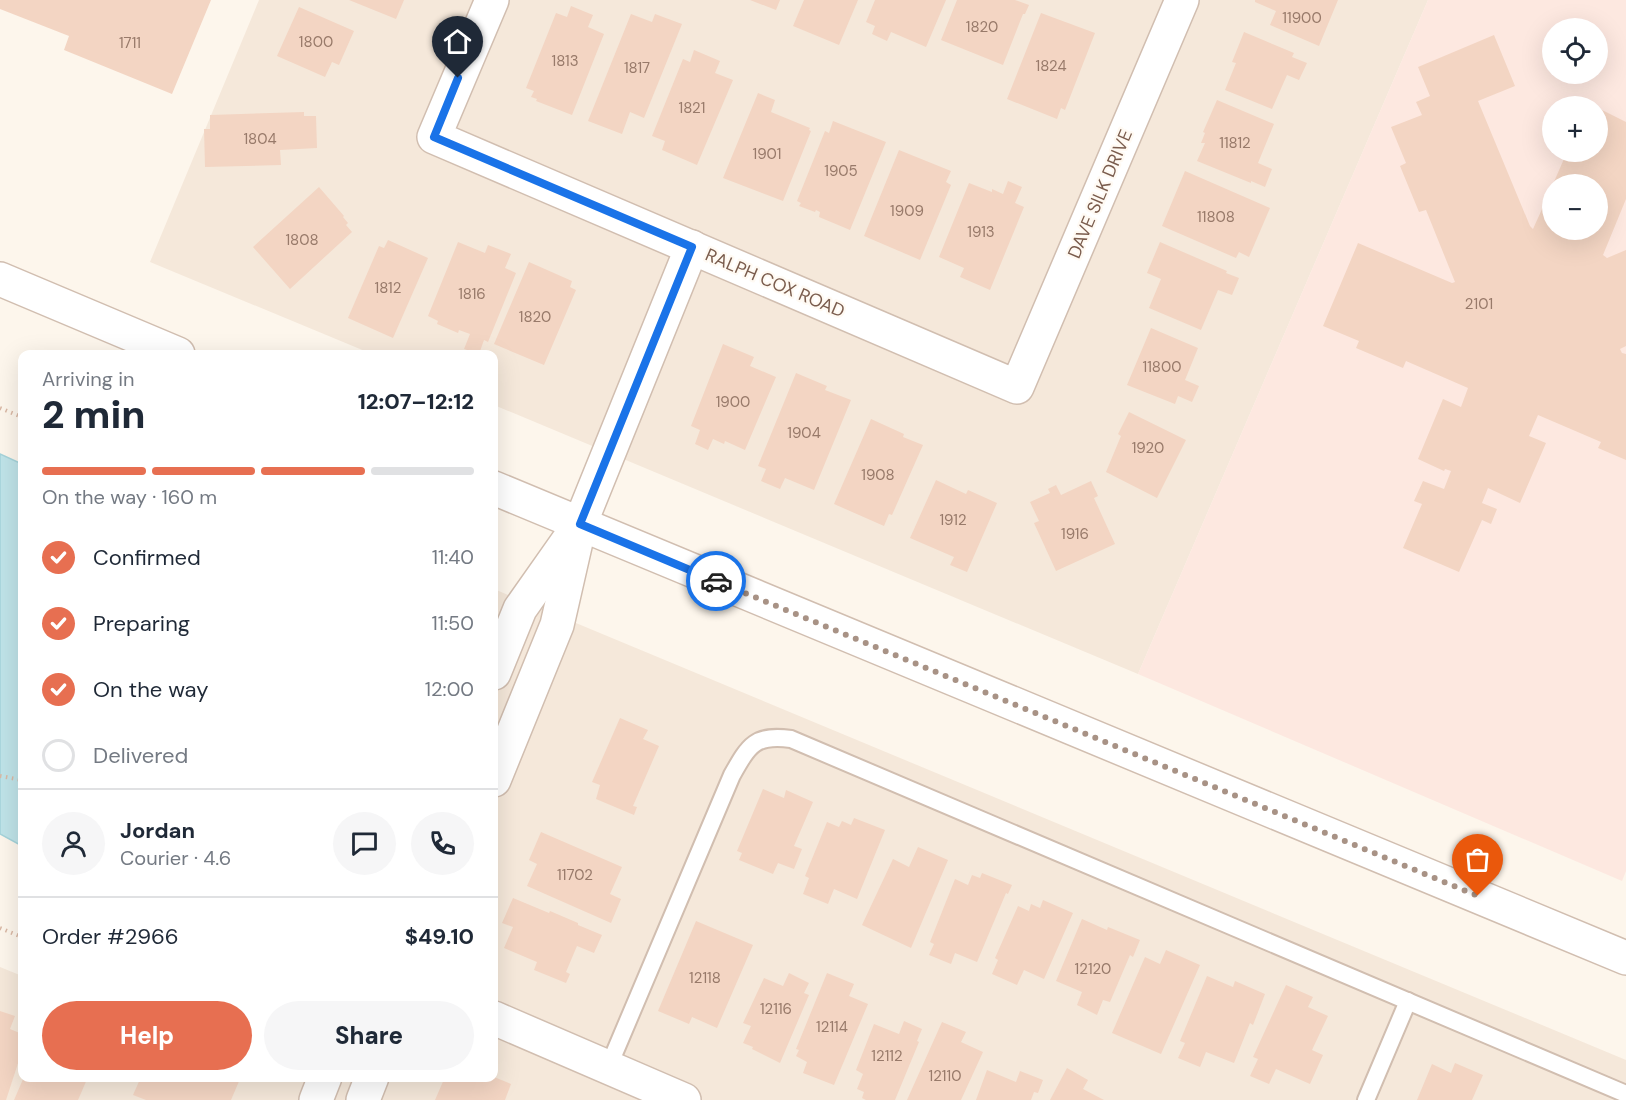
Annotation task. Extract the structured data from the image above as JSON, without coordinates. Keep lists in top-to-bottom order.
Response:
{
  "streets": {
    "street": ["DAVE SILK DRIVE", "RALPH COX ROAD"]
  },
  "crossings": [
    ["DAVE SILK DRIVE", "RALPH COX ROAD"]
  ],
  "house_numbers": [
    "11900",
    "1820",
    "1800",
    "1711",
    "1813",
    "1824",
    "1817",
    "1821",
    "1804",
    "11812",
    "1901",
    "1905",
    "1909",
    "11808",
    "1913",
    "1808",
    "1812",
    "1816",
    "2101",
    "1820",
    "11800",
    "1900",
    "1904",
    "1920",
    "1908",
    "1912",
    "1916",
    "11702",
    "12120",
    "12118",
    "12116",
    "12114",
    "12112",
    "12110"
  ],
  "page": {
    "map_buttons": ["+", "−"],
    "heading": ["2 min", "Arriving in", "12:07–12:12"],
    "panel": [
      "Jordan",
      "Courier · 4.6",
      "Order #2966",
      "$49.10"
    ],
    "bar": "On the way · 160 m",
    "list": [
      ["Confirmed", "11:40"],
      ["Preparing", "11:50"],
      ["On the way", "12:00"],
      "Delivered"
    ],
    "buttons": ["Help", "Share"]
  }
}
